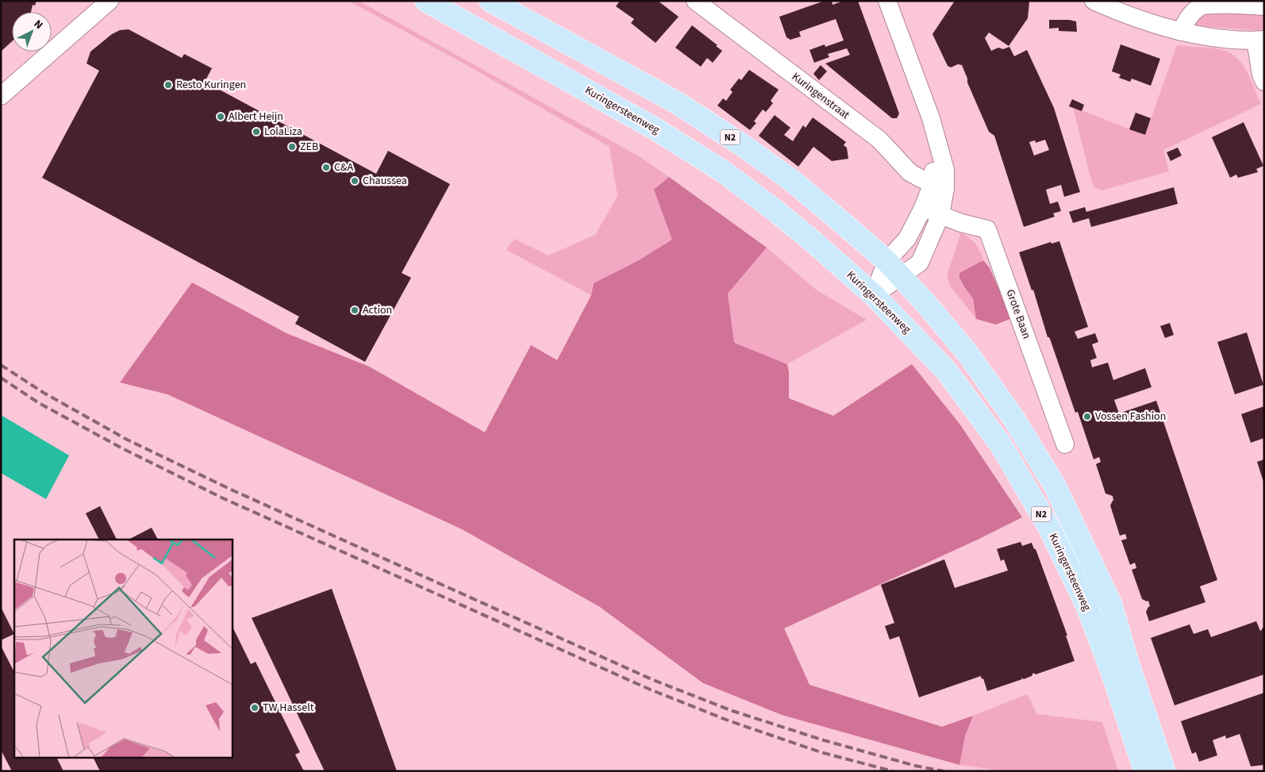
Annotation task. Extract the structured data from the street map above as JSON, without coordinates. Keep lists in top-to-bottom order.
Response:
{
  "streets": {
    "main road": ["Kuringersteenweg", "N2"],
    "street": ["Kuringenstraat", "Grote Baan"]
  },
  "places": [
    "Resto Kuringen",
    "Albert Heijn",
    "LolaLiza",
    "ZEB",
    "C&A",
    "Chaussea",
    "Action",
    "Vossen Fashion",
    "TW Hasselt"
  ],
  "north": "top right"
}
